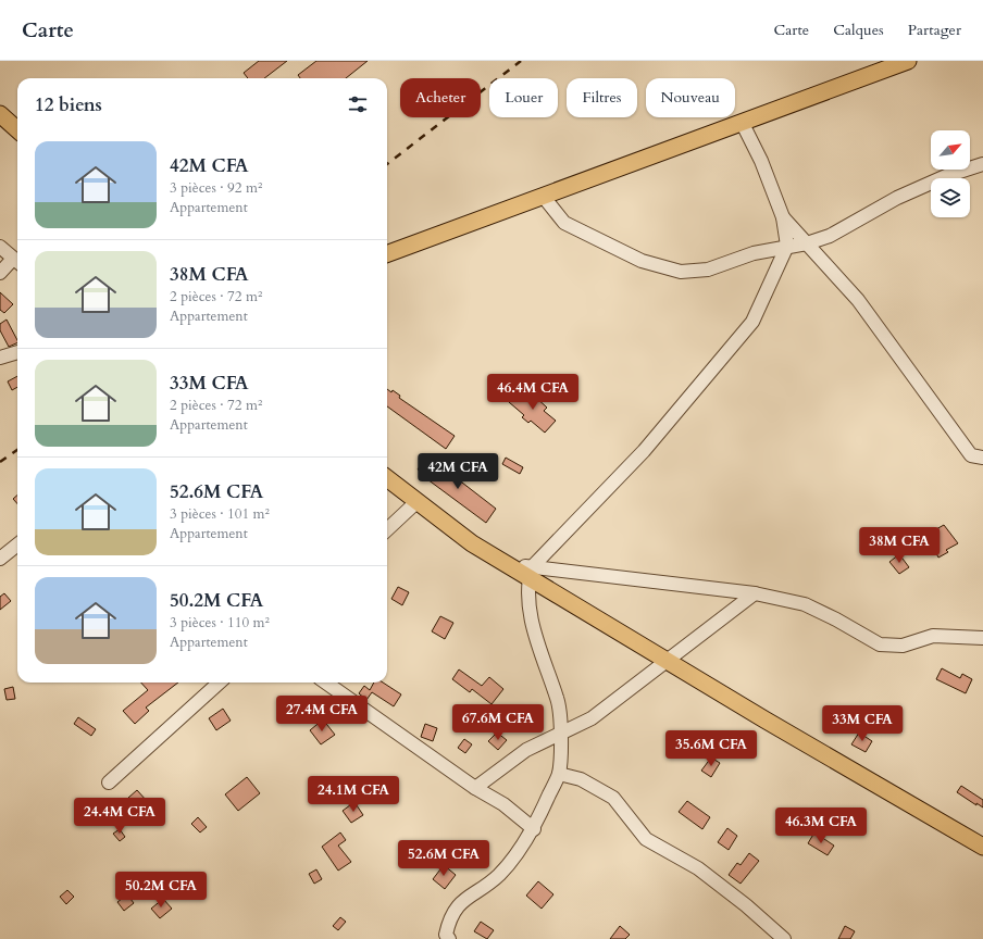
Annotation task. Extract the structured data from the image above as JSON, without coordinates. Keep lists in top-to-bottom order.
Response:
{
  "north": "top right",
  "page": {
    "header": "Carte",
    "nav": ["Carte", "Calques", "Partager"],
    "chip": [
      "Acheter",
      "Louer",
      "Filtres",
      "Nouveau"
    ],
    "heading": "12 biens",
    "list": [
      {
        "name": "42M CFA",
        "note": "3 pièces · 92 m² · Appartement"
      },
      {
        "name": "38M CFA",
        "note": "2 pièces · 72 m² · Appartement"
      },
      {
        "name": "33M CFA",
        "note": "2 pièces · 72 m² · Appartement"
      },
      {
        "name": "52.6M CFA",
        "note": "3 pièces · 101 m² · Appartement"
      },
      {
        "name": "50.2M CFA",
        "note": "3 pièces · 110 m² · Appartement"
      }
    ],
    "price": [
      "46.4M CFA",
      "42M CFA",
      "38M CFA",
      "27.4M CFA",
      "67.6M CFA",
      "33M CFA",
      "35.6M CFA",
      "24.1M CFA",
      "24.4M CFA",
      "46.3M CFA",
      "52.6M CFA",
      "50.2M CFA"
    ]
  }
}
